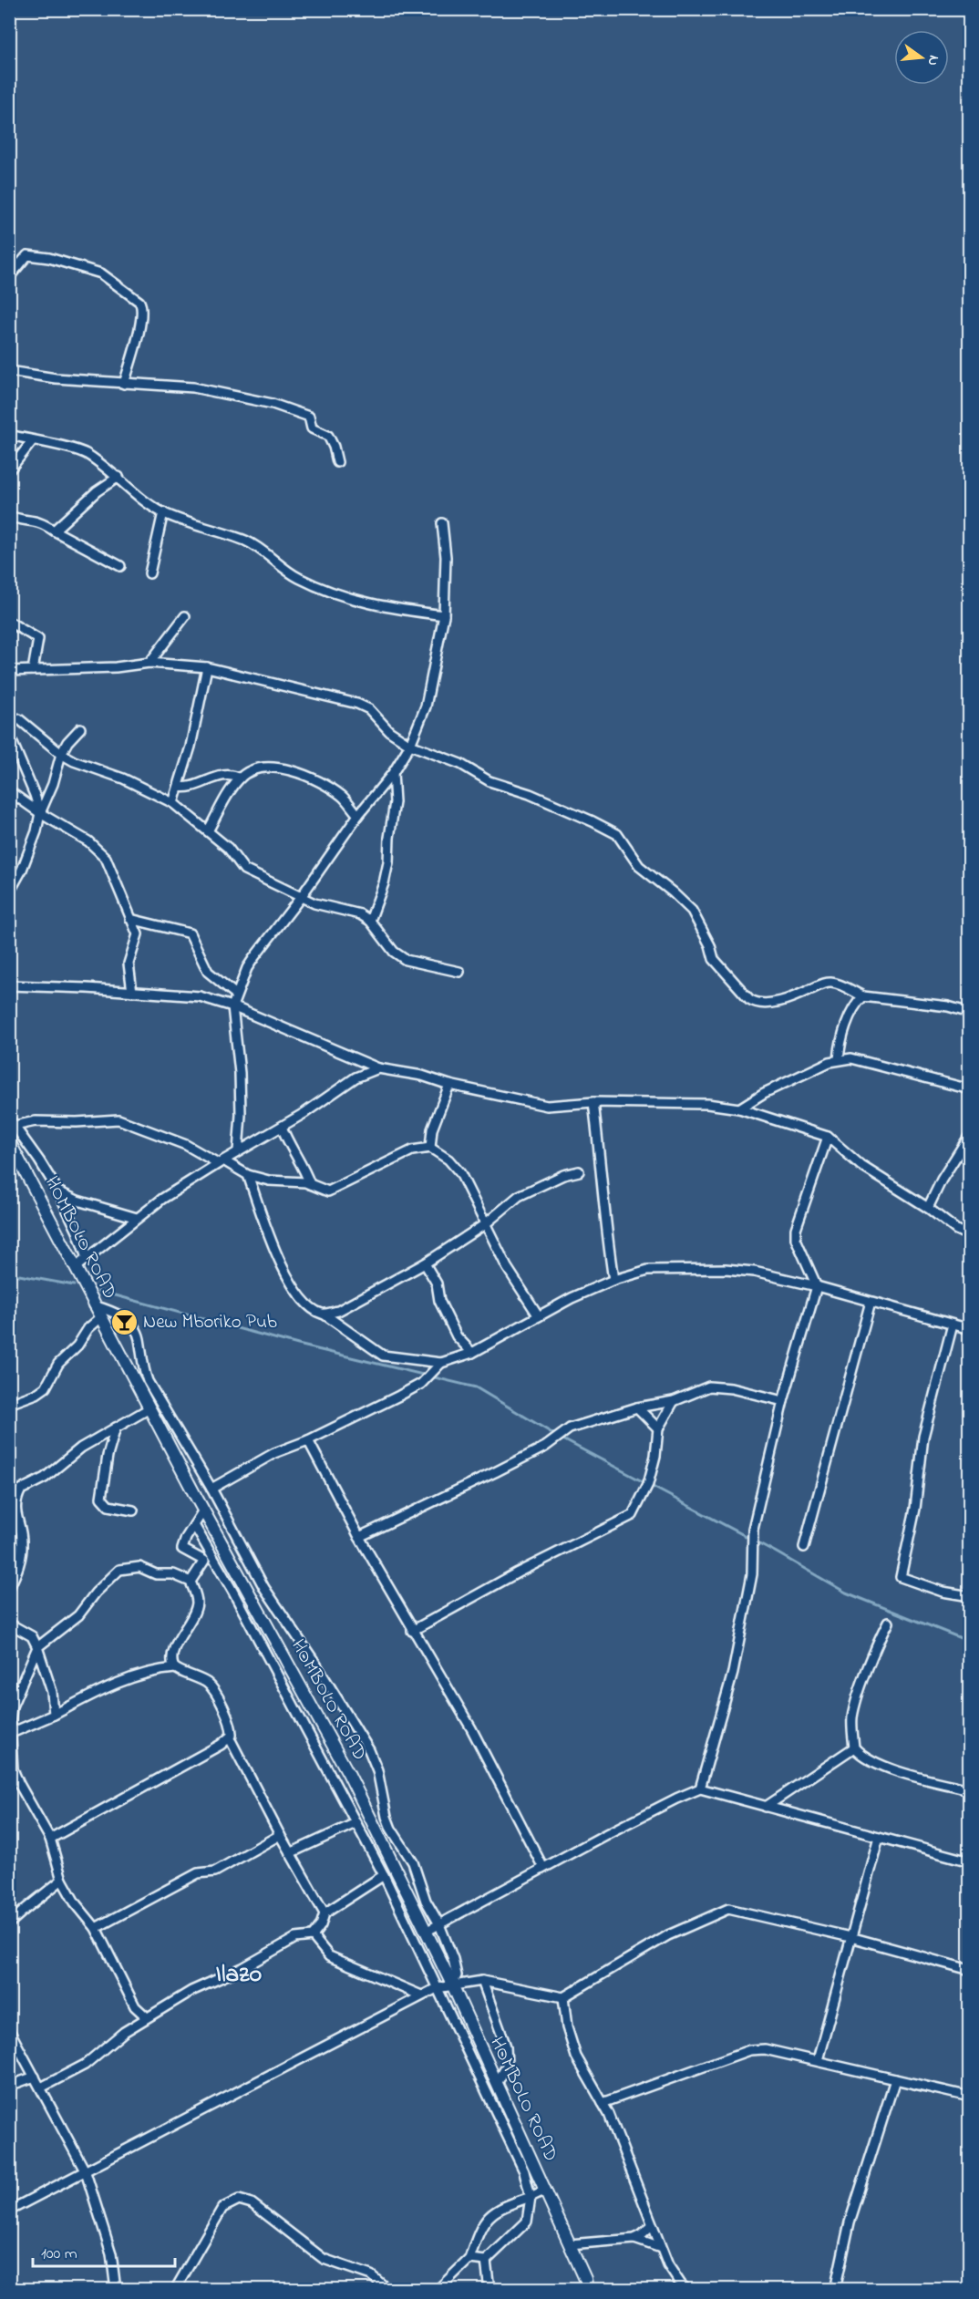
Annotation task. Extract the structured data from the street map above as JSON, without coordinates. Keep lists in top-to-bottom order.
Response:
{
  "streets": {
    "street": ["HOMBOLO ROAD"]
  },
  "districts": ["Ilazo"],
  "places": {
    "bar": ["New Mboriko Pub"]
  },
  "scale_bar": "100 m",
  "north": "right"
}
